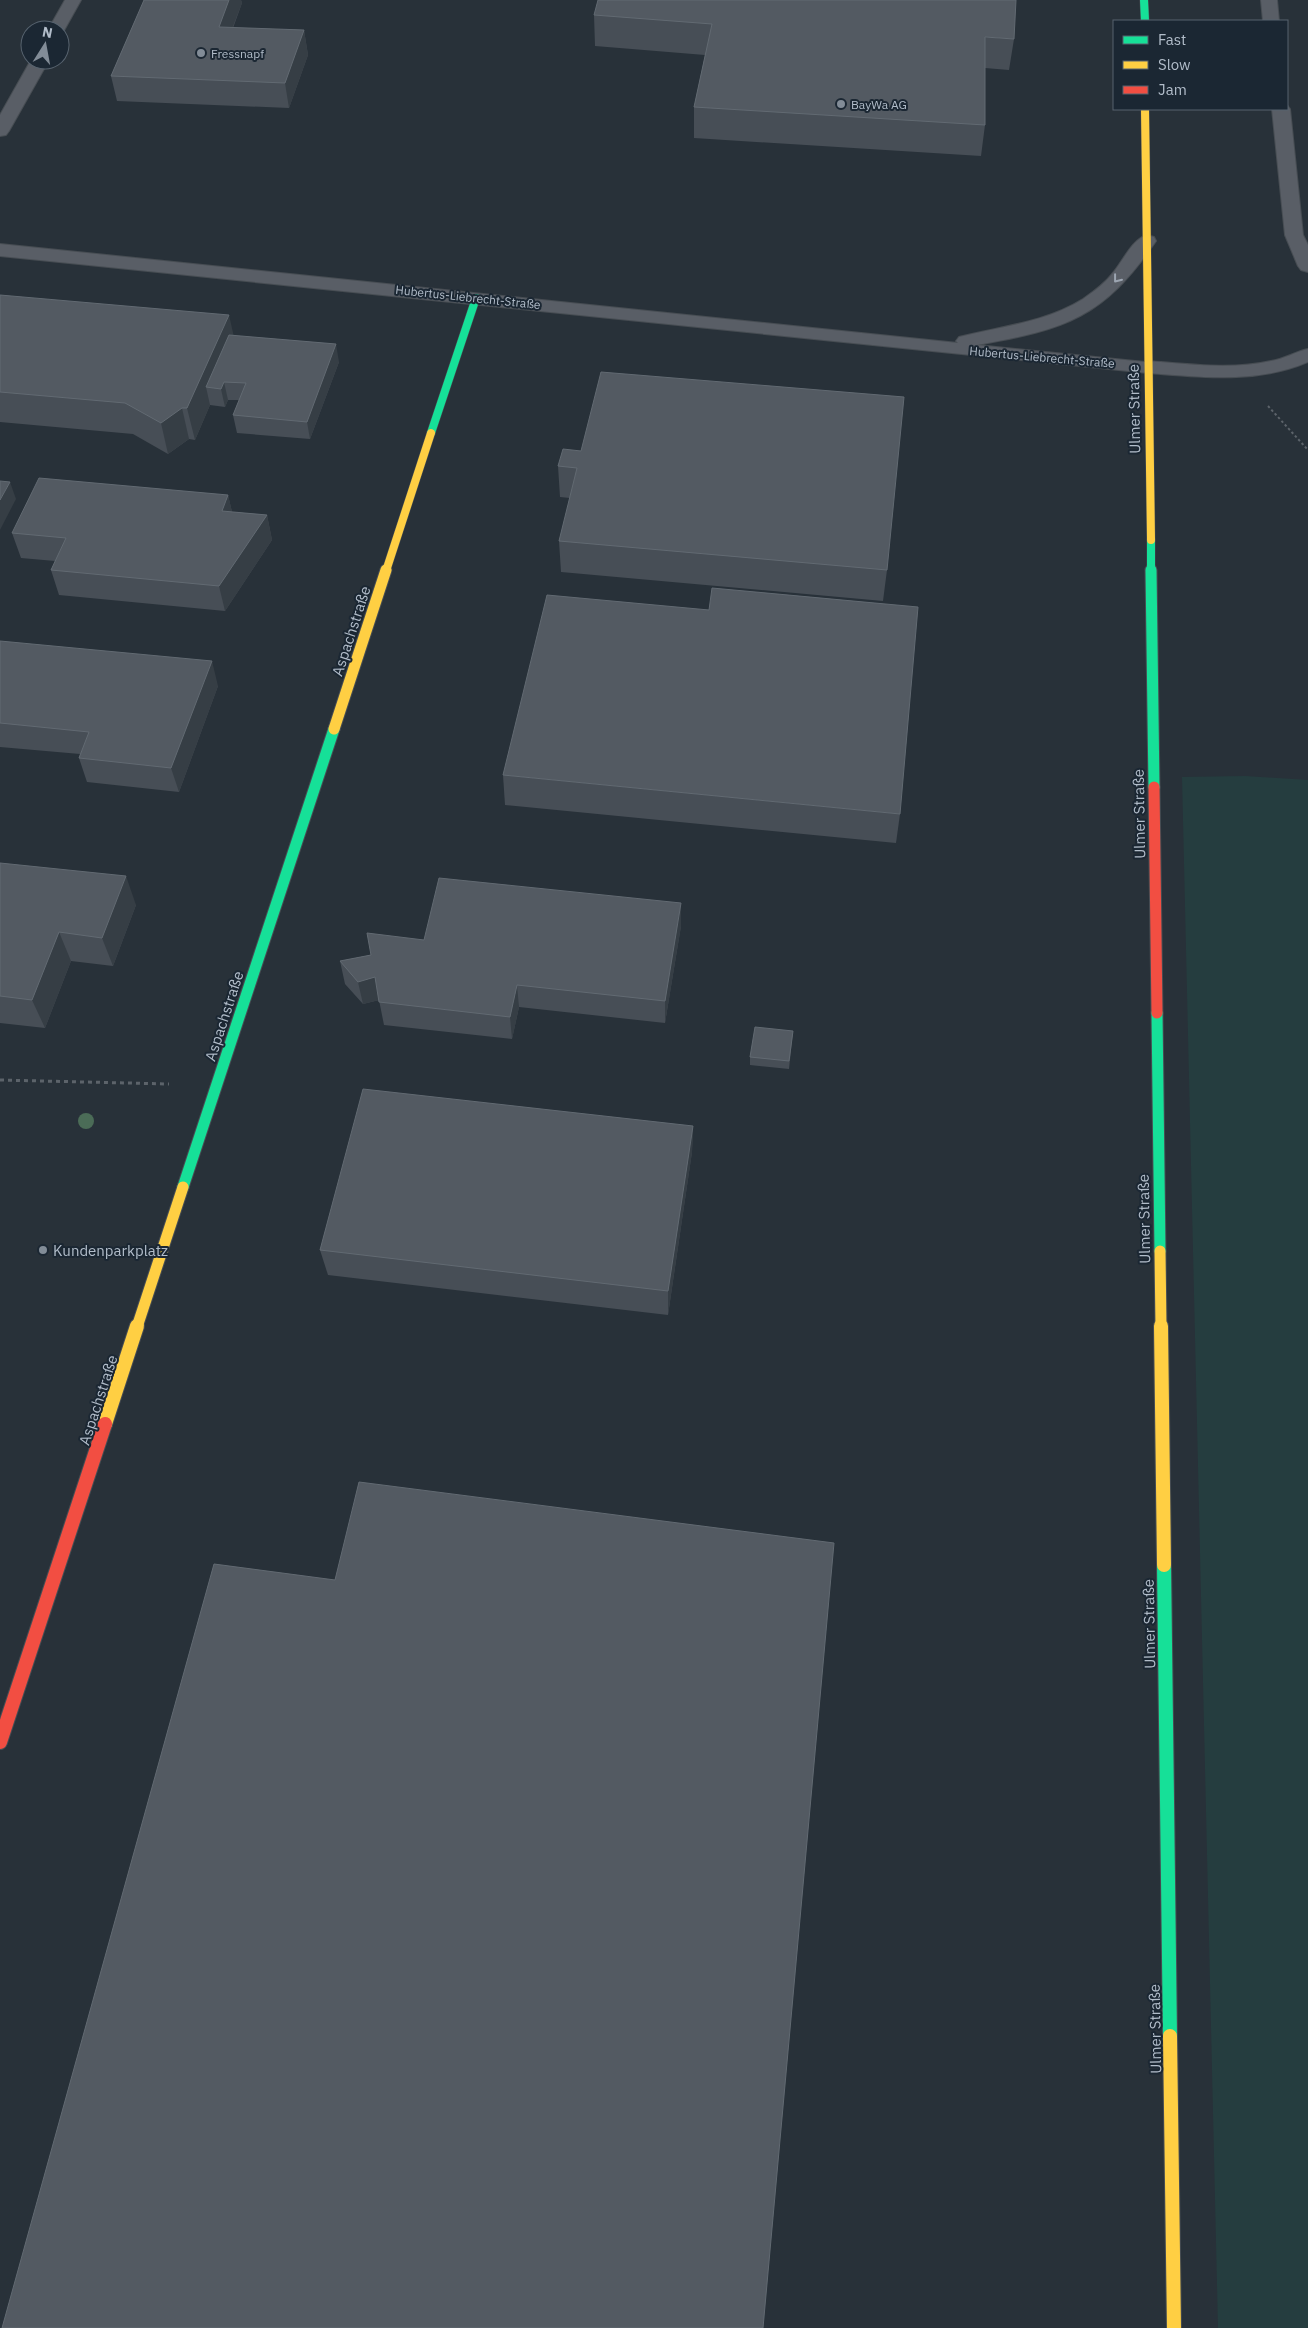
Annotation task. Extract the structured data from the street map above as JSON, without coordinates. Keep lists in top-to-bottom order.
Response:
{
  "streets": {
    "main road": ["Ulmer Straße", "Aspachstraße"],
    "street": ["Hubertus-Liebrecht-Straße"]
  },
  "crossings": [
    ["Hubertus-Liebrecht-Straße", "Ulmer Straße"],
    ["Hubertus-Liebrecht-Straße", "Aspachstraße"]
  ],
  "places": ["Fressnapf", "BayWa AG", "Kundenparkplatz"],
  "legend": ["Fast", "Slow", "Jam"],
  "north": "top"
}
